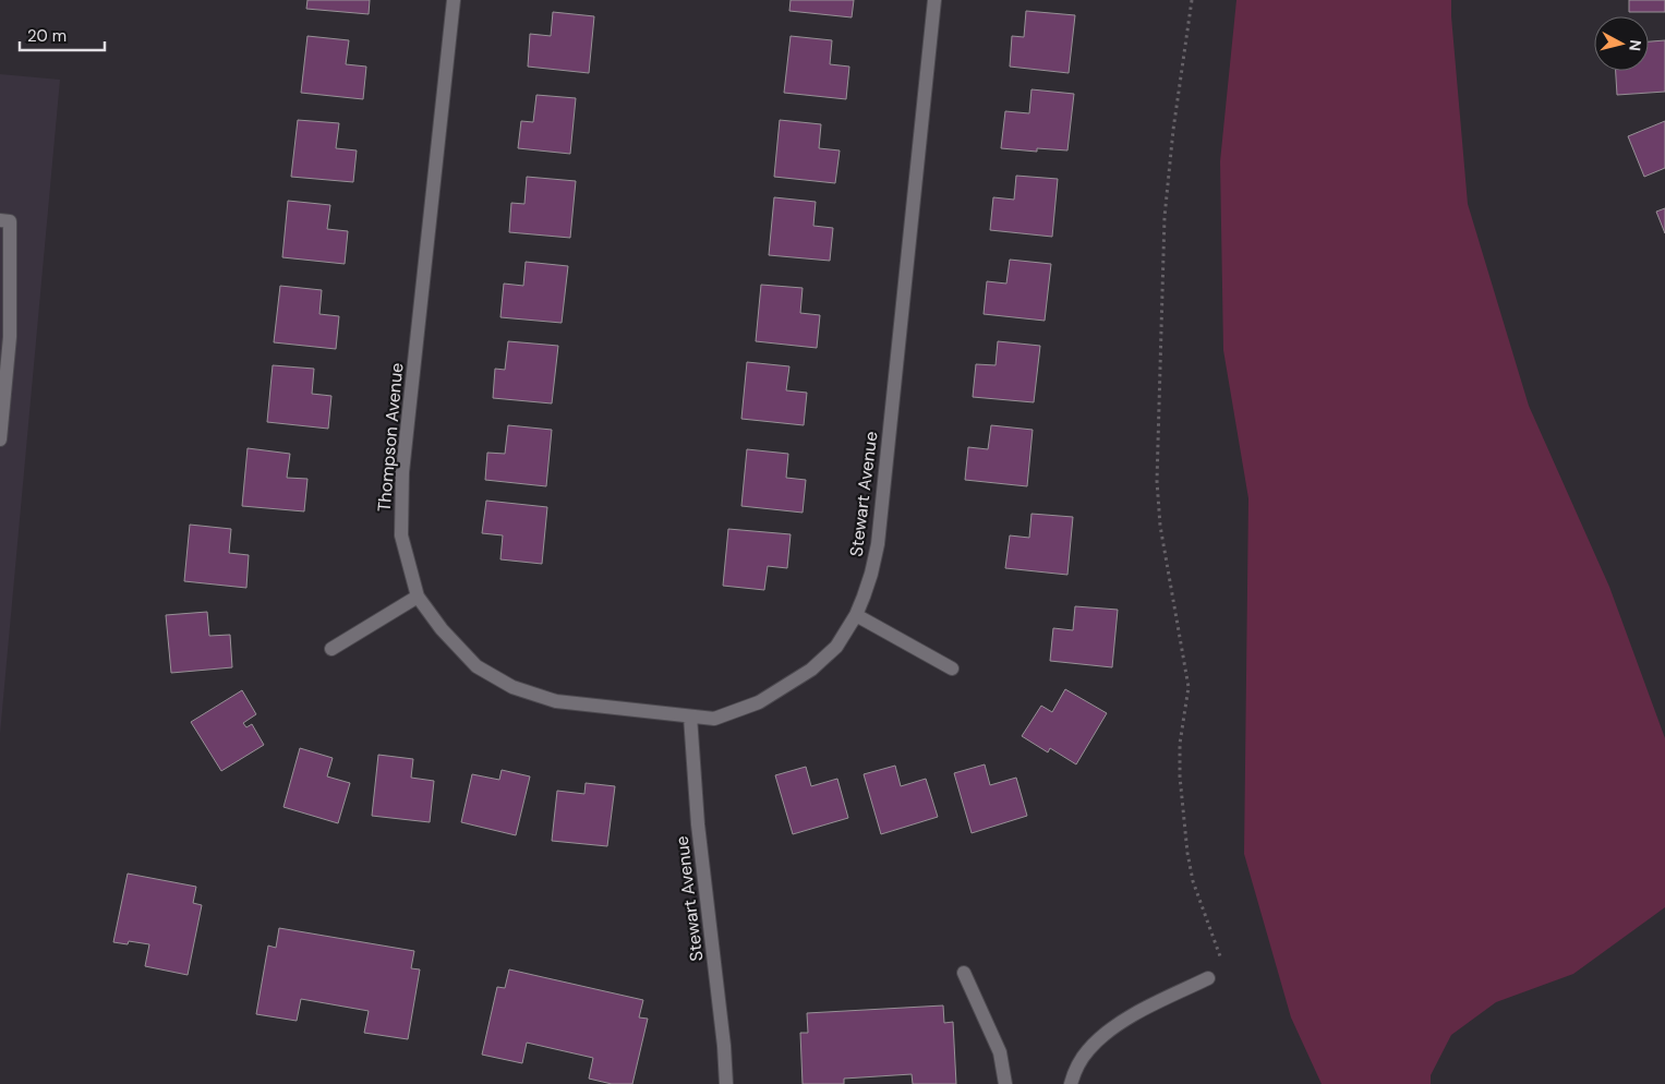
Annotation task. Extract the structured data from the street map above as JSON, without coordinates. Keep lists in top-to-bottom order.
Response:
{
  "streets": {
    "street": ["Thompson Avenue", "Stewart Avenue"]
  },
  "crossings": [
    ["Thompson Avenue", "Stewart Avenue"]
  ],
  "scale_bar": "20 m",
  "north": "right"
}
